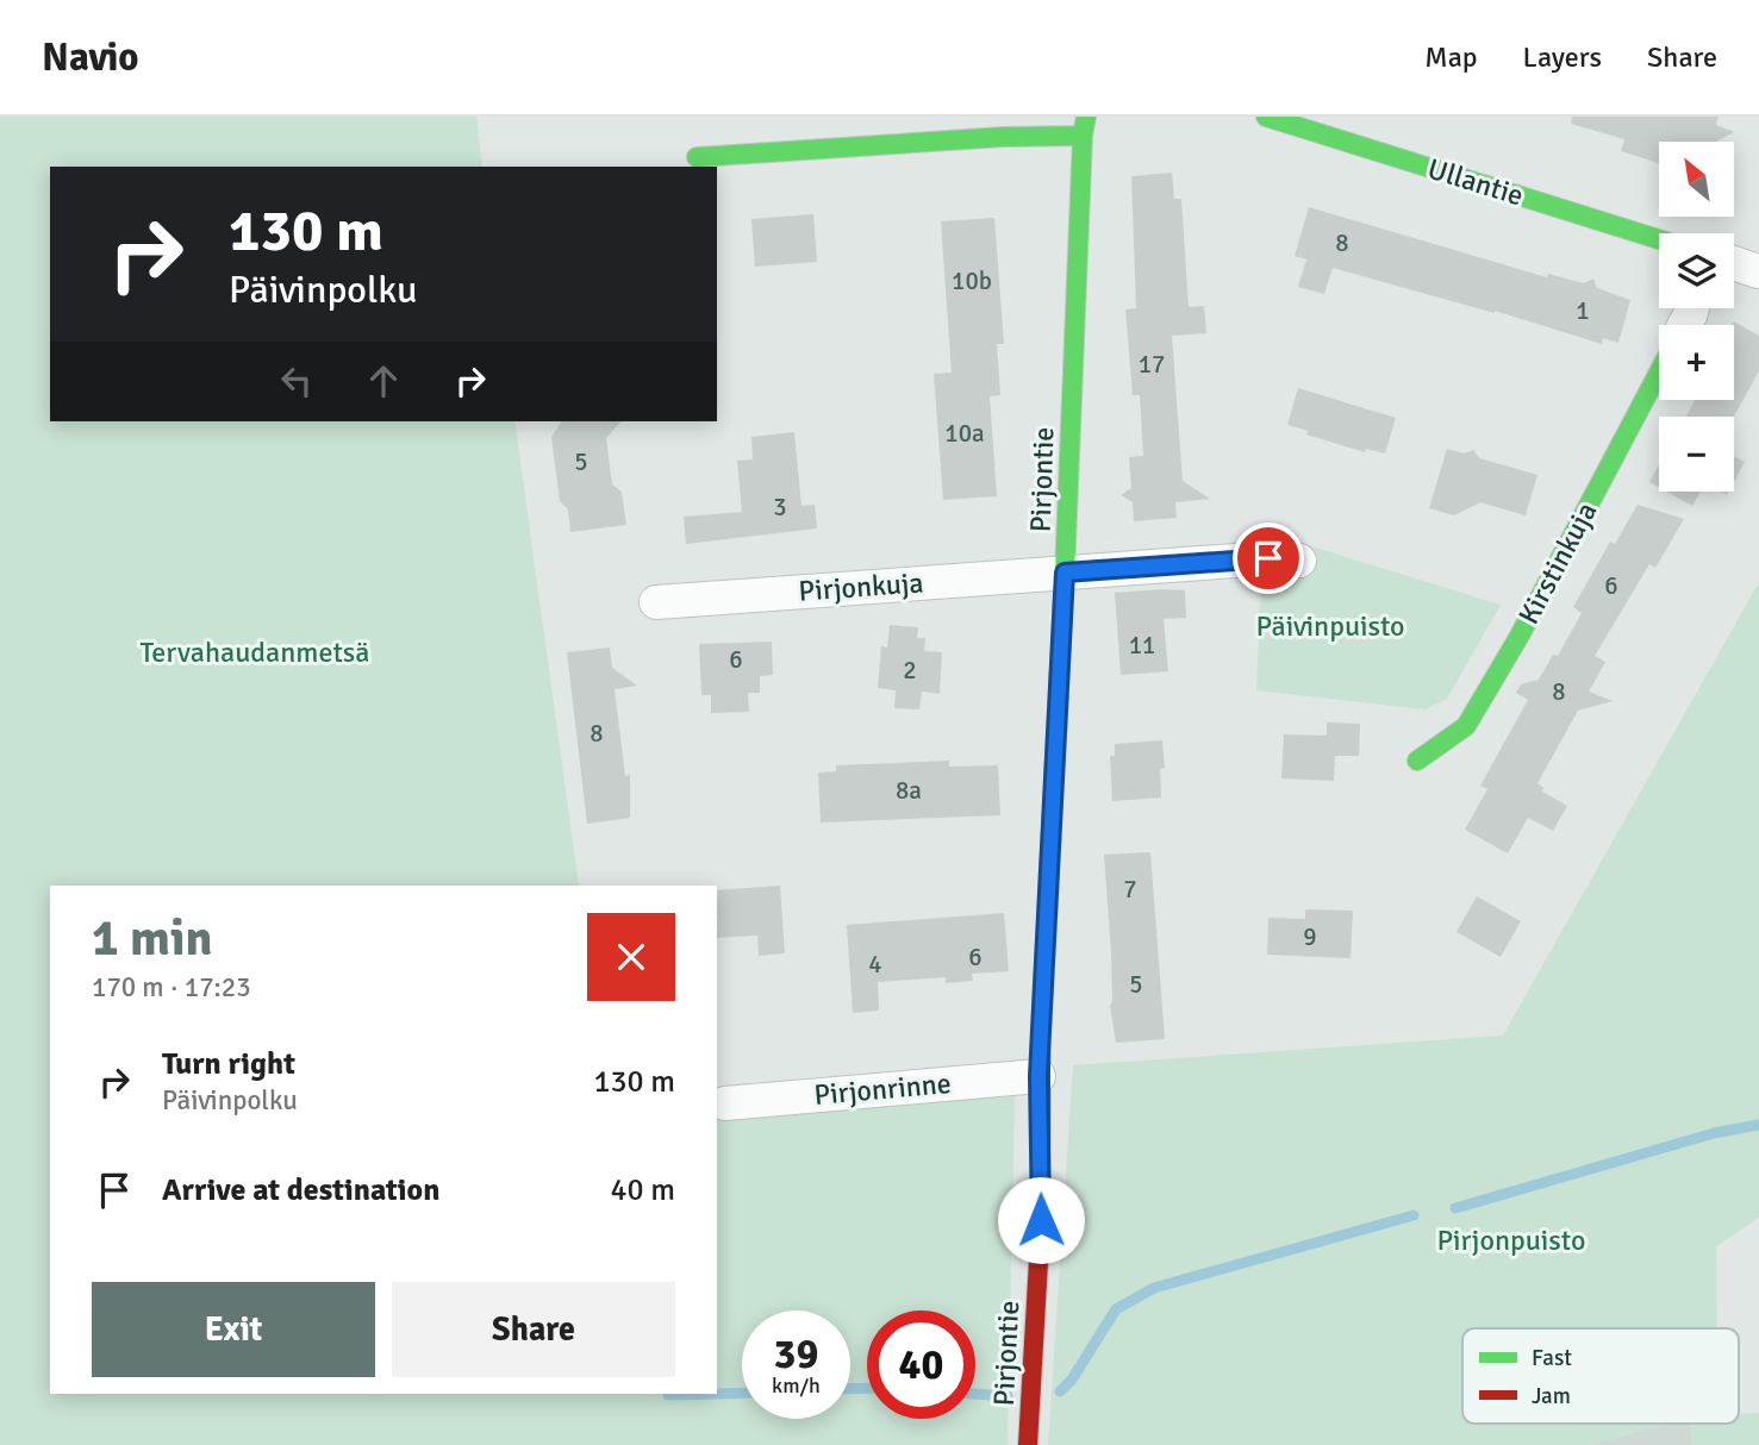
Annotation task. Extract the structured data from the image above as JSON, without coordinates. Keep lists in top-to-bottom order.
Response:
{
  "streets": {
    "street": [
      "Ullantie",
      "Pirjontie",
      "Kirstinkuja",
      "Pirjonkuja",
      "Pirjonrinne"
    ]
  },
  "crossings": [
    ["Pirjontie", "Pirjonkuja"],
    ["Pirjontie", "Pirjonrinne"]
  ],
  "parks": ["Päivinpuisto", "Tervahaudanmetsä", "Pirjonpuisto"],
  "house_numbers": [
    "8",
    "10b",
    "1",
    "17",
    "10a",
    "5",
    "3",
    "6",
    "11",
    "6",
    "2",
    "8",
    "8",
    "8a",
    "7",
    "9",
    "6",
    "4",
    "5"
  ],
  "legend": ["Fast", "Jam"],
  "north": "top left",
  "page": {
    "header": "Navio",
    "nav": ["Map", "Layers", "Share"],
    "map_buttons": ["+", "−"],
    "turn": ["130 m", "Päivinpolku"],
    "heading": ["1 min", "170 m · 17:23"],
    "list": [
      {
        "name": "Turn right",
        "note": "Päivinpolku",
        "value": "130 m"
      },
      {
        "name": "Arrive at destination",
        "value": "40 m"
      }
    ],
    "buttons": ["Exit", "Share"],
    "speed": "39 km/h",
    "limit": "40"
  }
}
